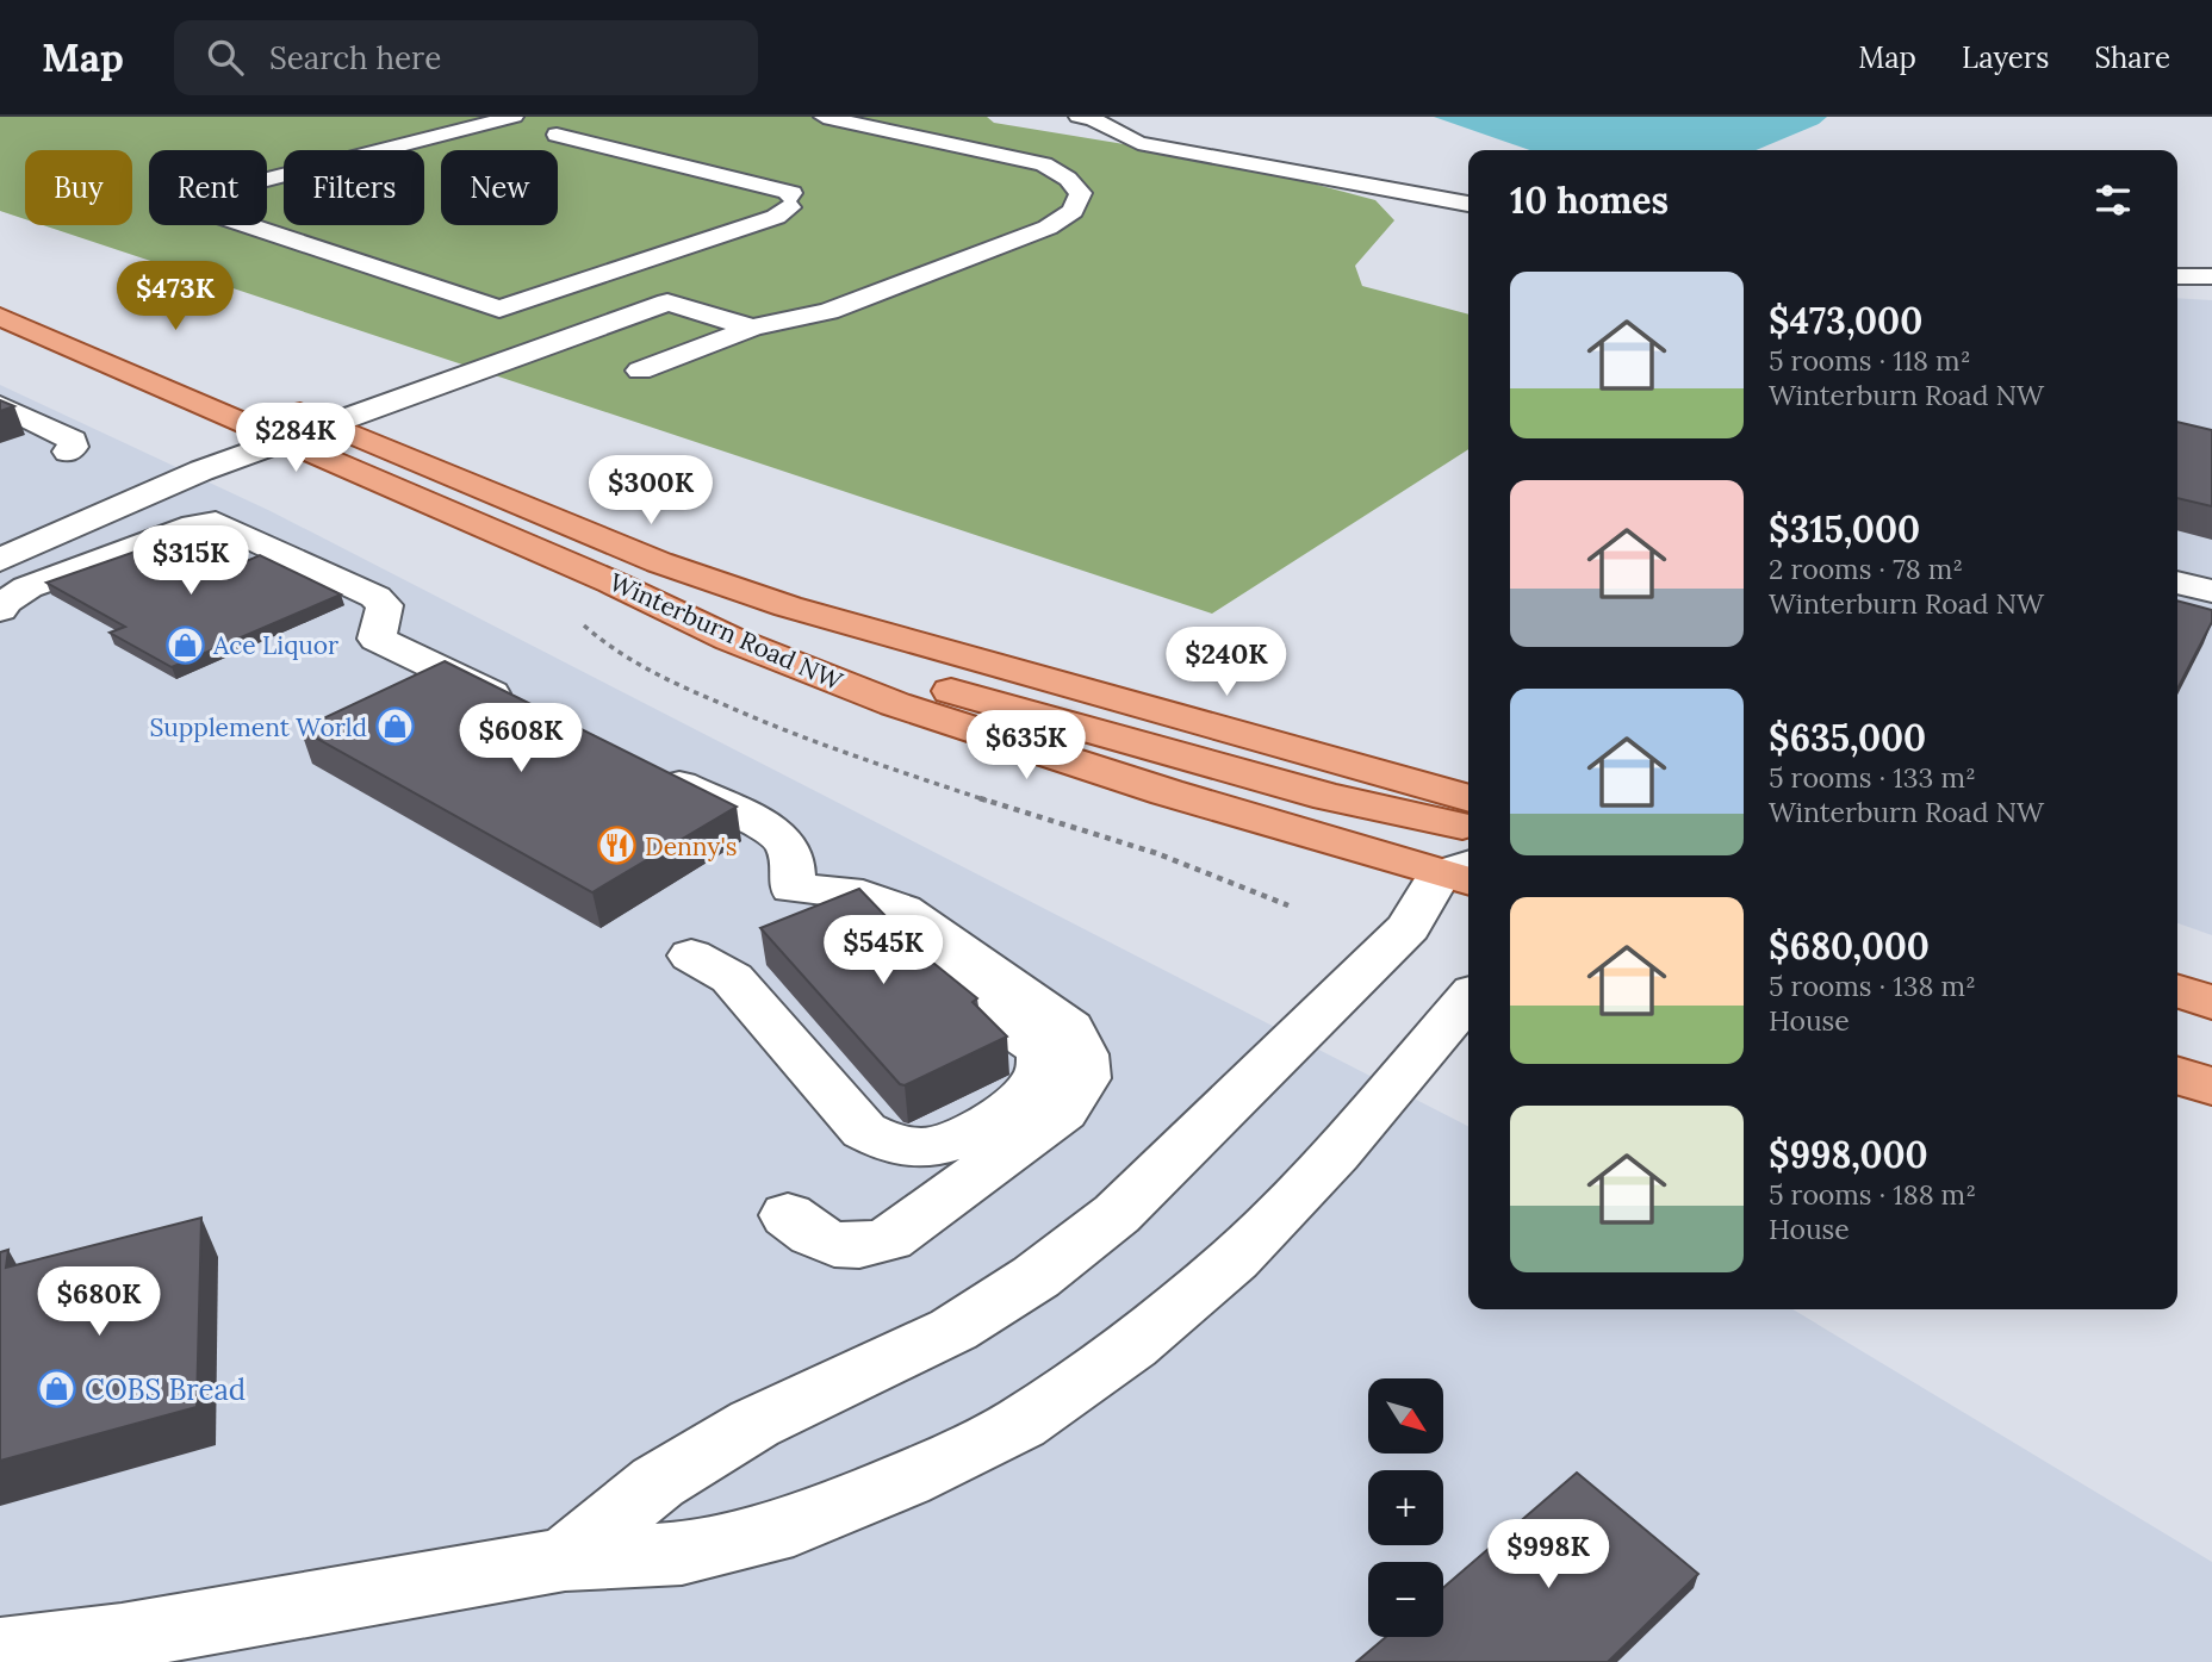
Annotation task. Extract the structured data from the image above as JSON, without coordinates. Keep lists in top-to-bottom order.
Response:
{
  "streets": {
    "main road": ["Winterburn Road NW"]
  },
  "places": {
    "shop": ["Ace Liquor", "Supplement World", "COBS Bread"],
    "restaurant": ["Denny's"]
  },
  "north": "bottom right",
  "page": {
    "header": "Map",
    "search": "Search here",
    "nav": ["Map", "Layers", "Share"],
    "chip": [
      "Buy",
      "Rent",
      "Filters",
      "New"
    ],
    "heading": "10 homes",
    "list": [
      {
        "name": "$473,000",
        "note": "5 rooms · 118 m² · Winterburn Road NW"
      },
      {
        "name": "$315,000",
        "note": "2 rooms · 78 m² · Winterburn Road NW"
      },
      {
        "name": "$635,000",
        "note": "5 rooms · 133 m² · Winterburn Road NW"
      },
      {
        "name": "$680,000",
        "note": "5 rooms · 138 m² · House"
      },
      {
        "name": "$998,000",
        "note": "5 rooms · 188 m² · House"
      }
    ],
    "price": [
      "$473K",
      "$284K",
      "$300K",
      "$315K",
      "$240K",
      "$608K",
      "$635K",
      "$545K",
      "$680K",
      "$998K"
    ],
    "map_buttons": ["+", "−"]
  }
}
